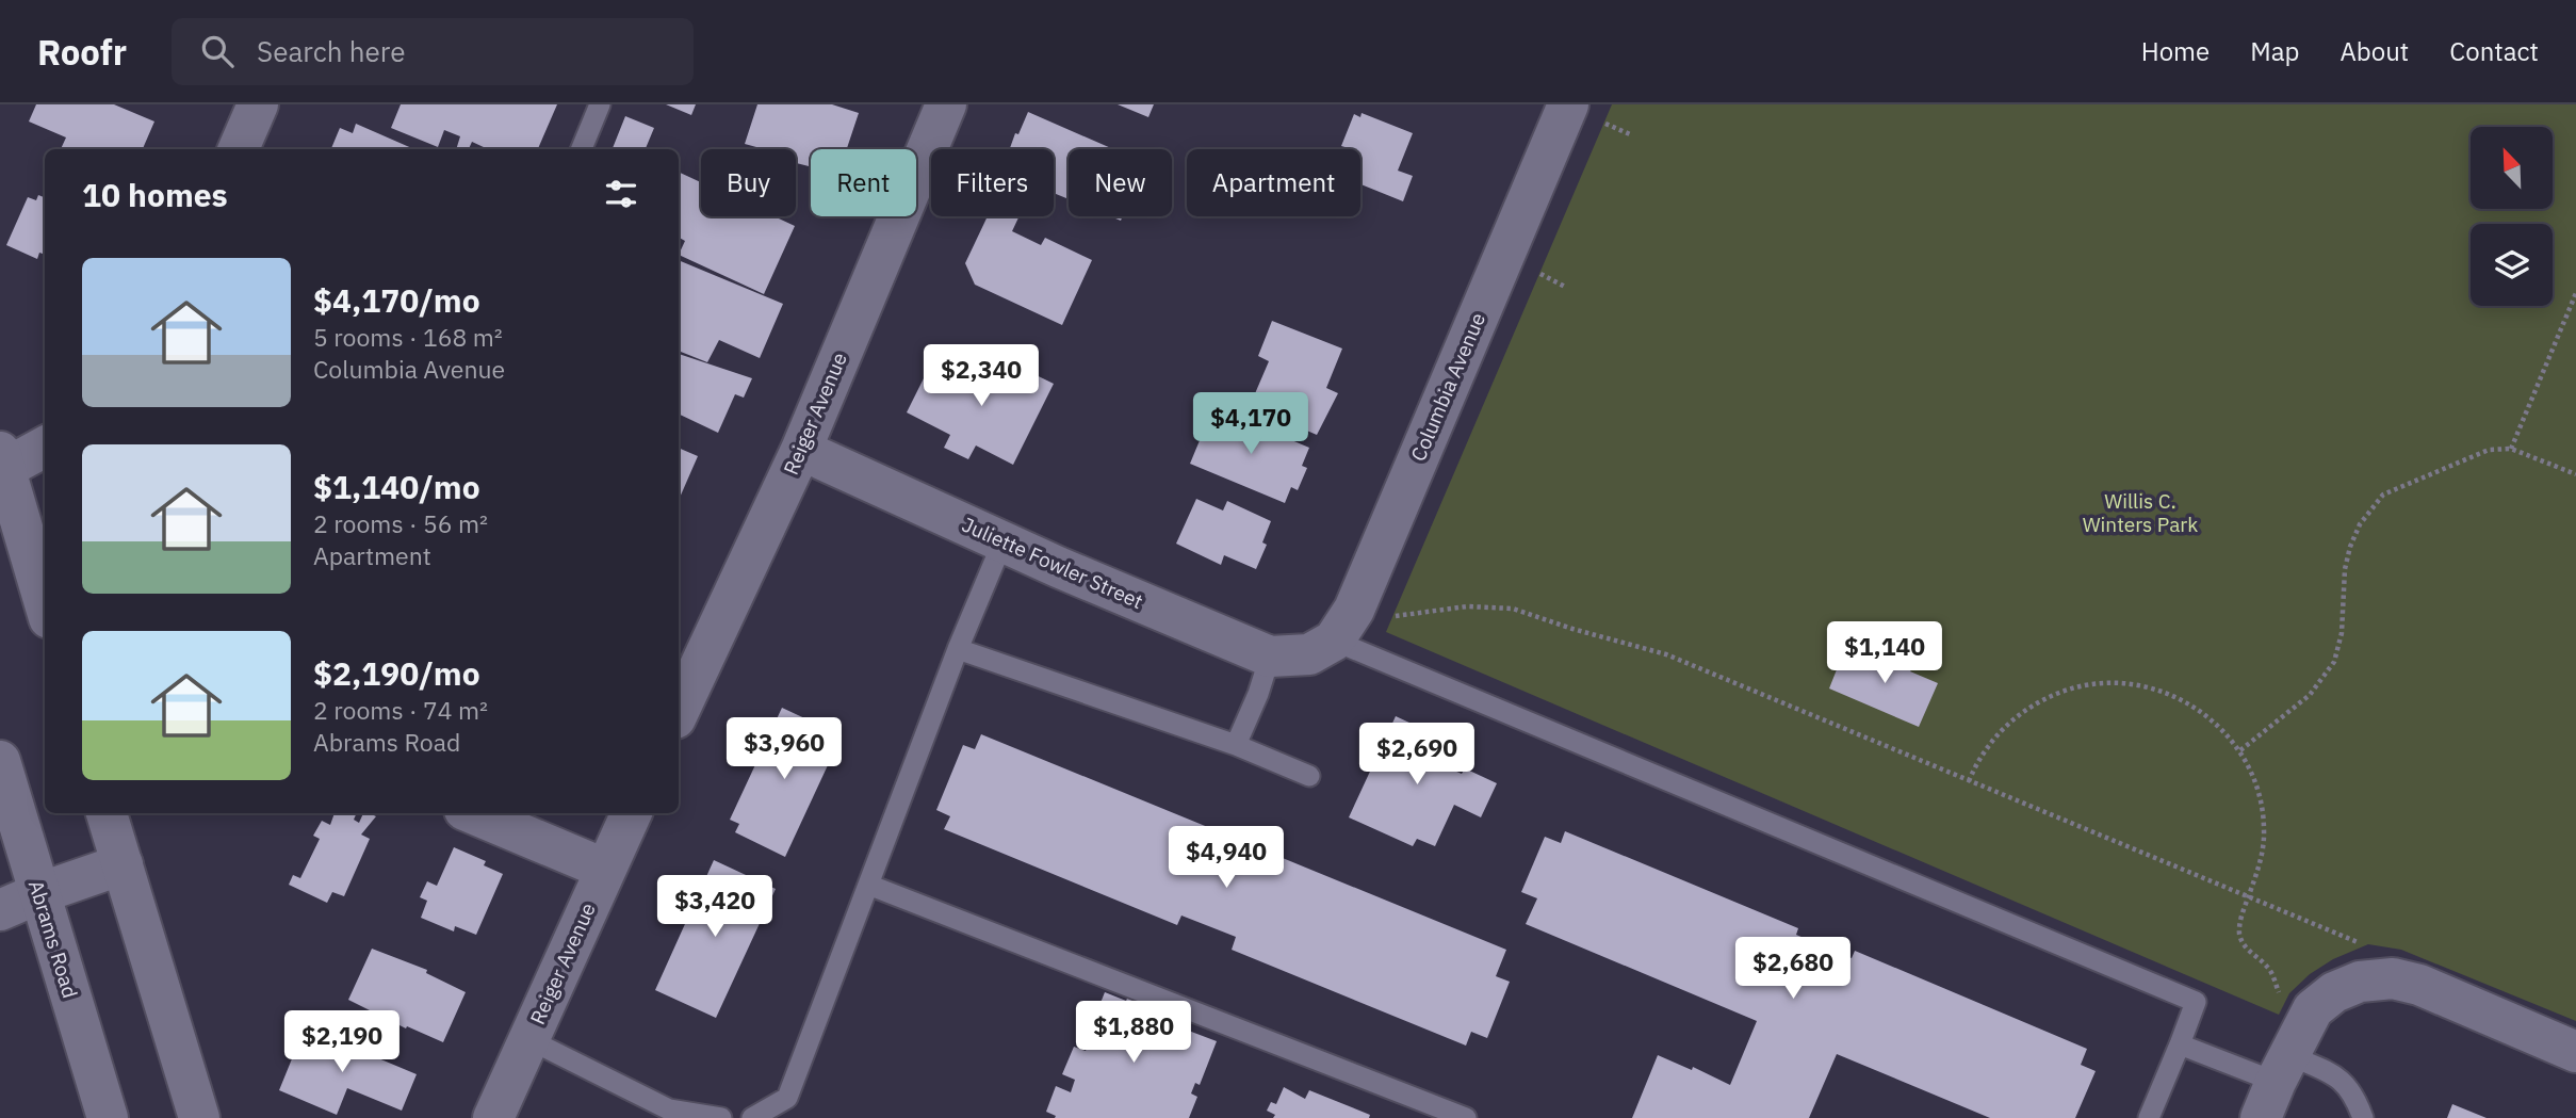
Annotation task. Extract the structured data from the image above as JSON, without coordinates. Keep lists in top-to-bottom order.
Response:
{
  "streets": {
    "street": [
      "Columbia Avenue",
      "Reiger Avenue",
      "Juliette Fowler Street",
      "Abrams Road"
    ]
  },
  "crossings": [
    ["Columbia Avenue", "Juliette Fowler Street"],
    ["Reiger Avenue", "Juliette Fowler Street"]
  ],
  "parks": ["Willis C. Winters Park"],
  "north": "top left",
  "page": {
    "header": "Roofr",
    "search": "Search here",
    "nav": [
      "Home",
      "Map",
      "About",
      "Contact"
    ],
    "chip": [
      "Buy",
      "Rent",
      "Filters",
      "New",
      "Apartment"
    ],
    "heading": "10 homes",
    "list": [
      {
        "name": "$4,170/mo",
        "note": "5 rooms · 168 m² · Columbia Avenue"
      },
      {
        "name": "$1,140/mo",
        "note": "2 rooms · 56 m² · Apartment"
      },
      {
        "name": "$2,190/mo",
        "note": "2 rooms · 74 m² · Abrams Road"
      }
    ],
    "price": [
      "$2,340",
      "$4,170",
      "$1,140",
      "$3,960",
      "$2,690",
      "$4,940",
      "$3,420",
      "$2,680",
      "$1,880",
      "$2,190"
    ]
  }
}
